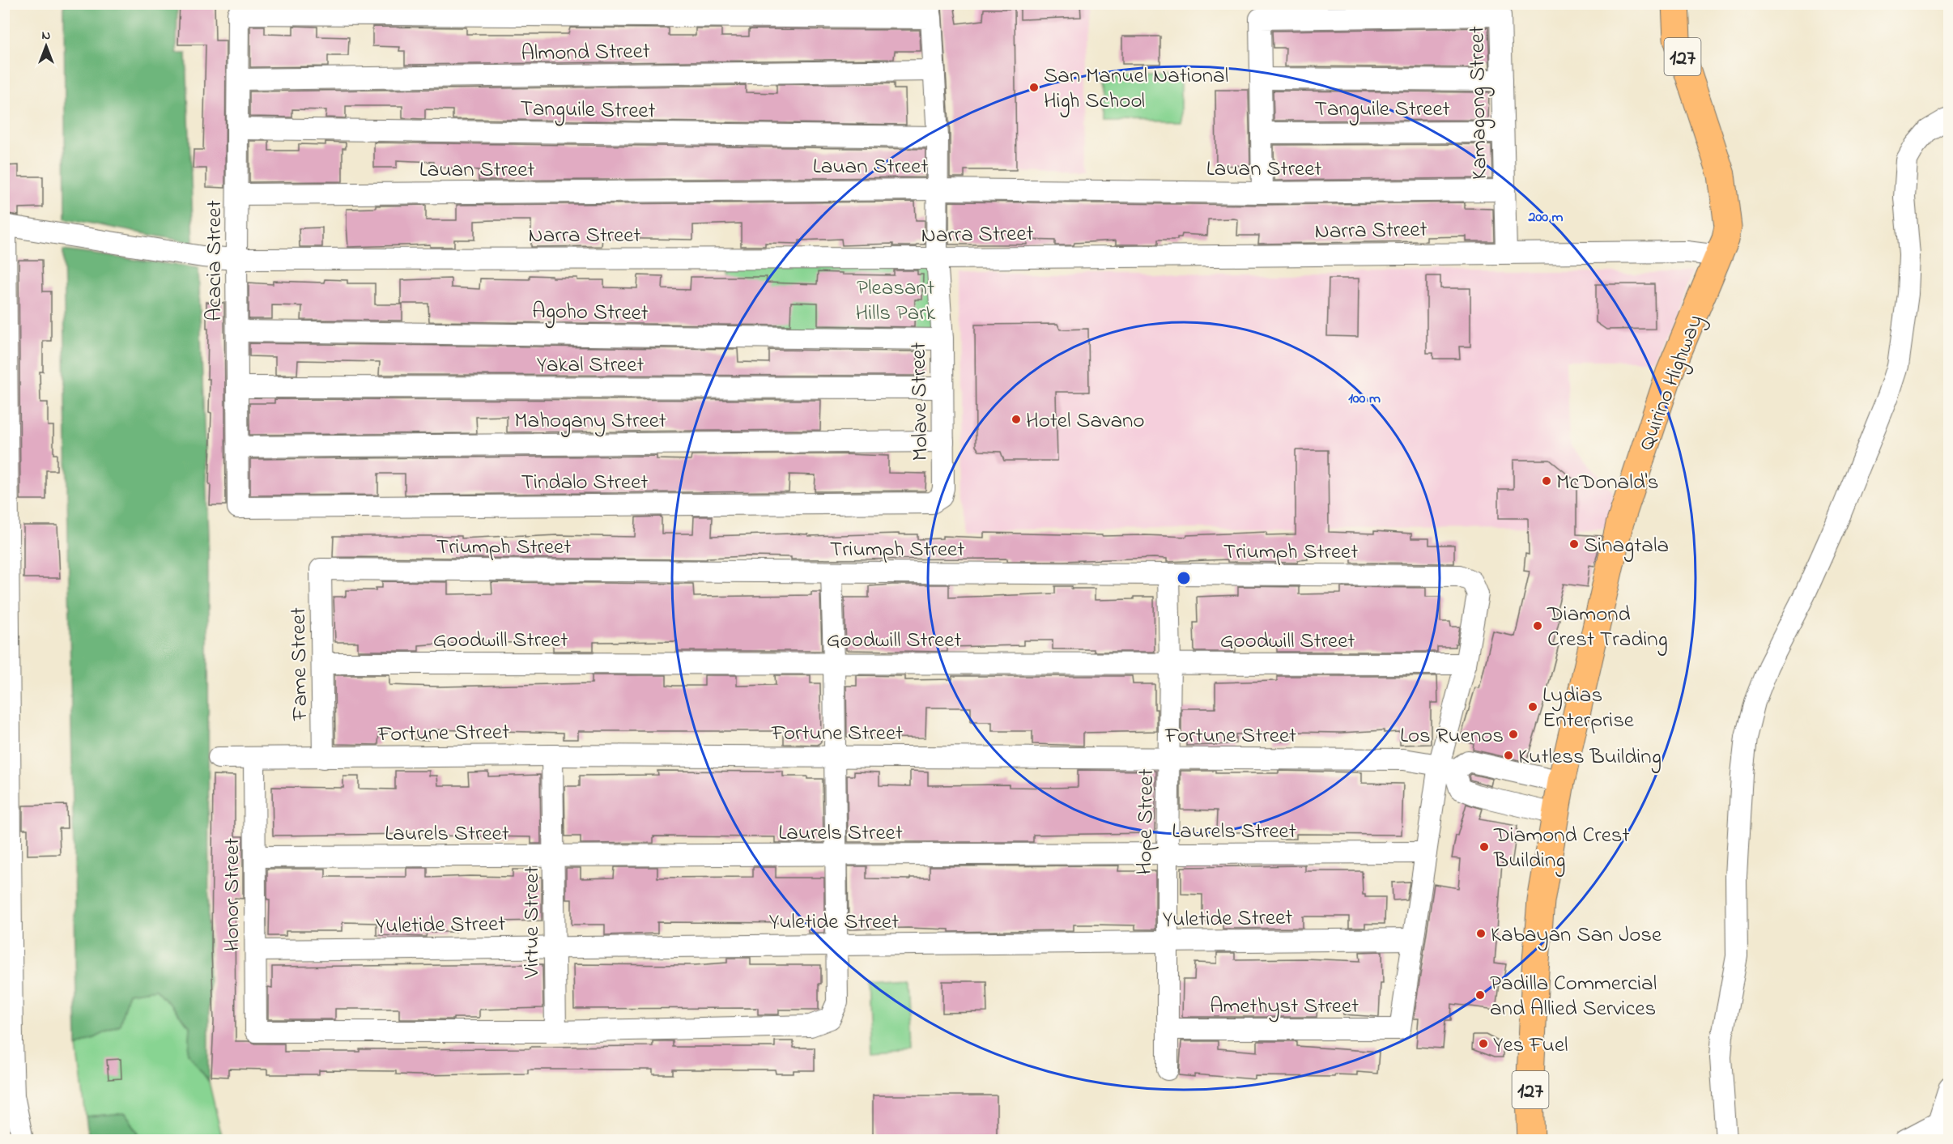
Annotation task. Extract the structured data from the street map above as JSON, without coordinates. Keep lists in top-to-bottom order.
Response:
{
  "streets": {
    "main road": ["127", "Quirino Highway"],
    "street": [
      "Almond Street",
      "Kamagong Street",
      "Tanguile Street",
      "Lauan Street",
      "Narra Street",
      "Acacia Street",
      "Agoho Street",
      "Yakal Street",
      "Molave Street",
      "Mahogany Street",
      "Tindalo Street",
      "Triumph Street",
      "Goodwill Street",
      "Fame Street",
      "Fortune Street",
      "Hope Street",
      "Laurels Street",
      "Honor Street",
      "Yuletide Street",
      "Virtue Street",
      "Amethyst Street"
    ]
  },
  "crossings": [
    ["Almond Street", "Acacia Street"],
    ["Almond Street", "Molave Street"],
    ["Kamagong Street", "Tanguile Street"],
    ["Kamagong Street", "Lauan Street"],
    ["Kamagong Street", "Narra Street"],
    ["Tanguile Street", "Acacia Street"],
    ["Tanguile Street", "Molave Street"],
    ["Lauan Street", "Acacia Street"],
    ["Lauan Street", "Molave Street"],
    ["Narra Street", "Acacia Street"],
    ["Narra Street", "Quirino Highway"],
    ["Narra Street", "Molave Street"],
    ["Acacia Street", "Agoho Street"],
    ["Acacia Street", "Yakal Street"],
    ["Acacia Street", "Molave Street"],
    ["Acacia Street", "Mahogany Street"],
    ["Acacia Street", "Tindalo Street"],
    ["Agoho Street", "Molave Street"],
    ["Yakal Street", "Molave Street"],
    ["Molave Street", "Mahogany Street"],
    ["Molave Street", "Tindalo Street"],
    ["Triumph Street", "Goodwill Street"],
    ["Triumph Street", "Fame Street"],
    ["Triumph Street", "Hope Street"],
    ["Goodwill Street", "Fame Street"],
    ["Goodwill Street", "Hope Street"],
    ["Fame Street", "Fortune Street"],
    ["Fortune Street", "Hope Street"],
    ["Fortune Street", "Honor Street"],
    ["Fortune Street", "Virtue Street"],
    ["Hope Street", "Laurels Street"],
    ["Hope Street", "Yuletide Street"],
    ["Hope Street", "Amethyst Street"],
    ["Laurels Street", "Honor Street"],
    ["Laurels Street", "Virtue Street"],
    ["Honor Street", "Yuletide Street"],
    ["Honor Street", "Virtue Street"],
    ["Yuletide Street", "Virtue Street"],
    ["Yuletide Street", "Amethyst Street"]
  ],
  "parks": ["Pleasant Hills Park"],
  "places": [
    "San Manuel National High School",
    "Hotel Savano",
    "McDonald's",
    "Sinagtala",
    "Diamond Crest Trading",
    "Lydias Enterprise",
    "Los Ruenos",
    "Kutless Building",
    "Diamond Crest Building",
    "Kabayan San Jose",
    "Padilla Commercial and Allied Services",
    "Yes Fuel"
  ],
  "north": "top",
  "rings": ["200 m", "100 m"]
}
